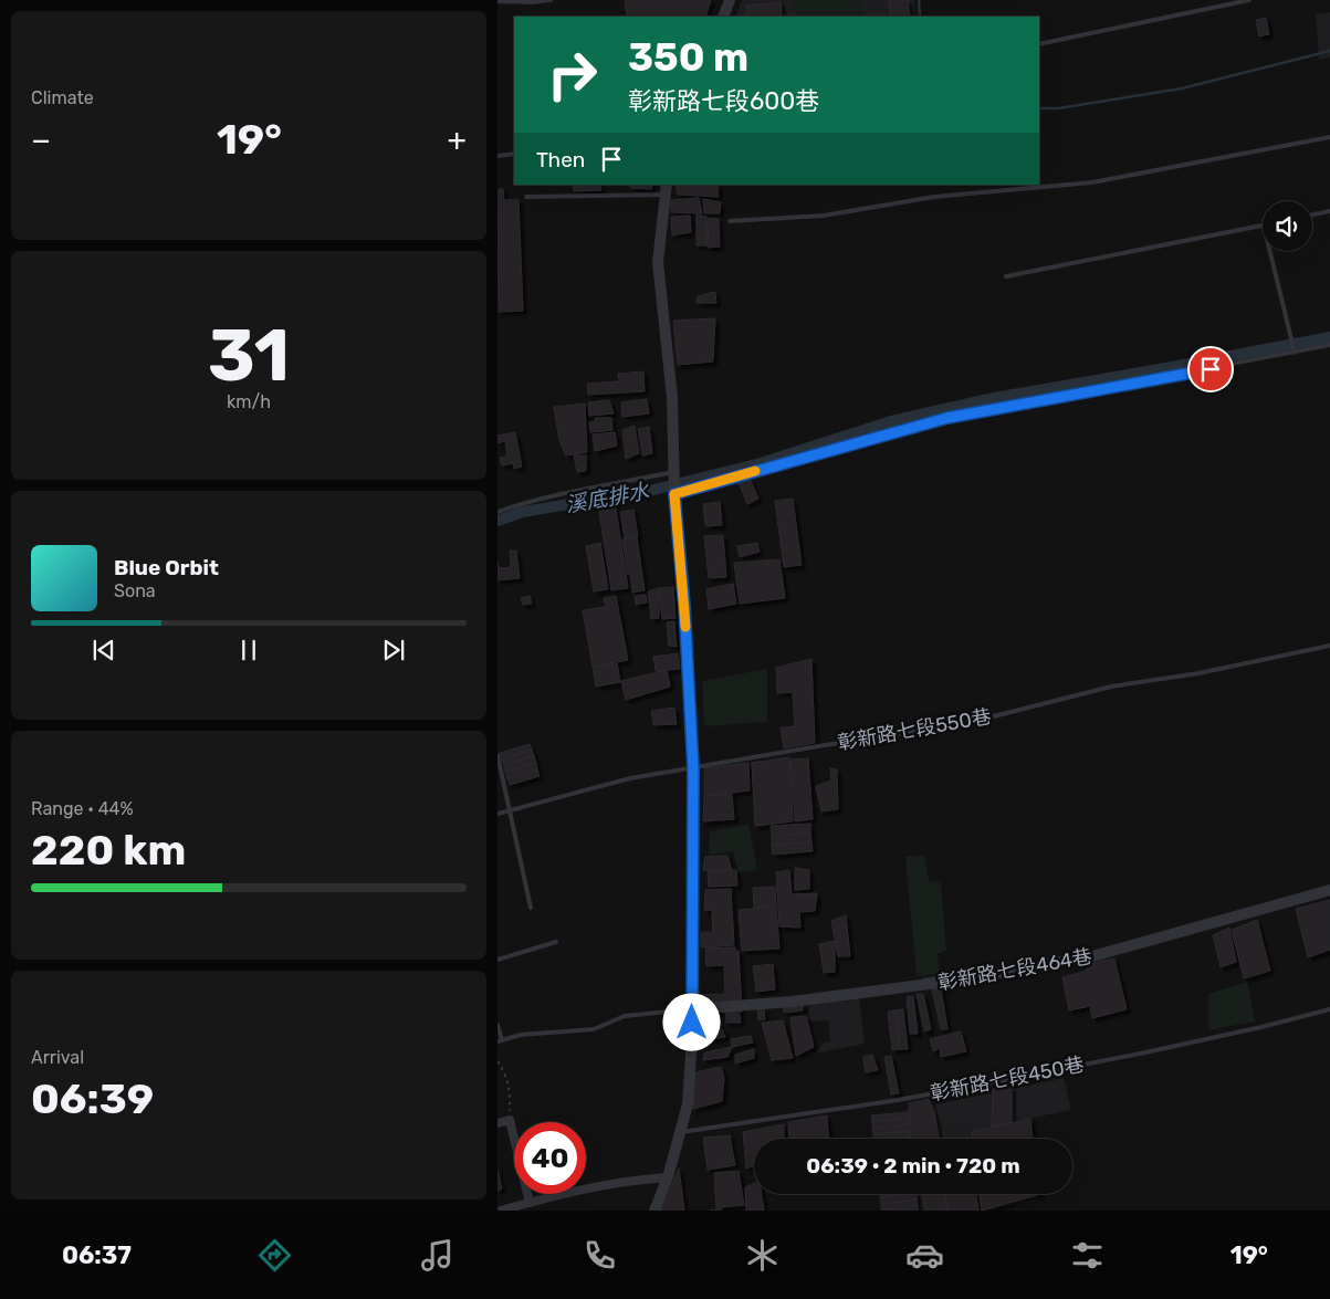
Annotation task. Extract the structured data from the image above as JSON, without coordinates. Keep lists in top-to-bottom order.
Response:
{
  "streets": {
    "street": ["彰新路七段464巷"],
    "lane": ["彰新路七段550巷", "彰新路七段450巷"]
  },
  "water": ["溪底排水"],
  "page": {
    "tile": [
      "Climate",
      ["31", "km/h"],
      ["Range · 44%", "220 km"],
      ["Arrival", "06:39"]
    ],
    "turn": ["350 m", "彰新路七段600巷"],
    "heat": ["−", "19°", "+"],
    "then": "Then",
    "song": ["Blue Orbit", "Sona"],
    "limit": "40",
    "trip": "06:39 · 2 min · 720 m",
    "tabs": ["06:37", "19°"]
  }
}
